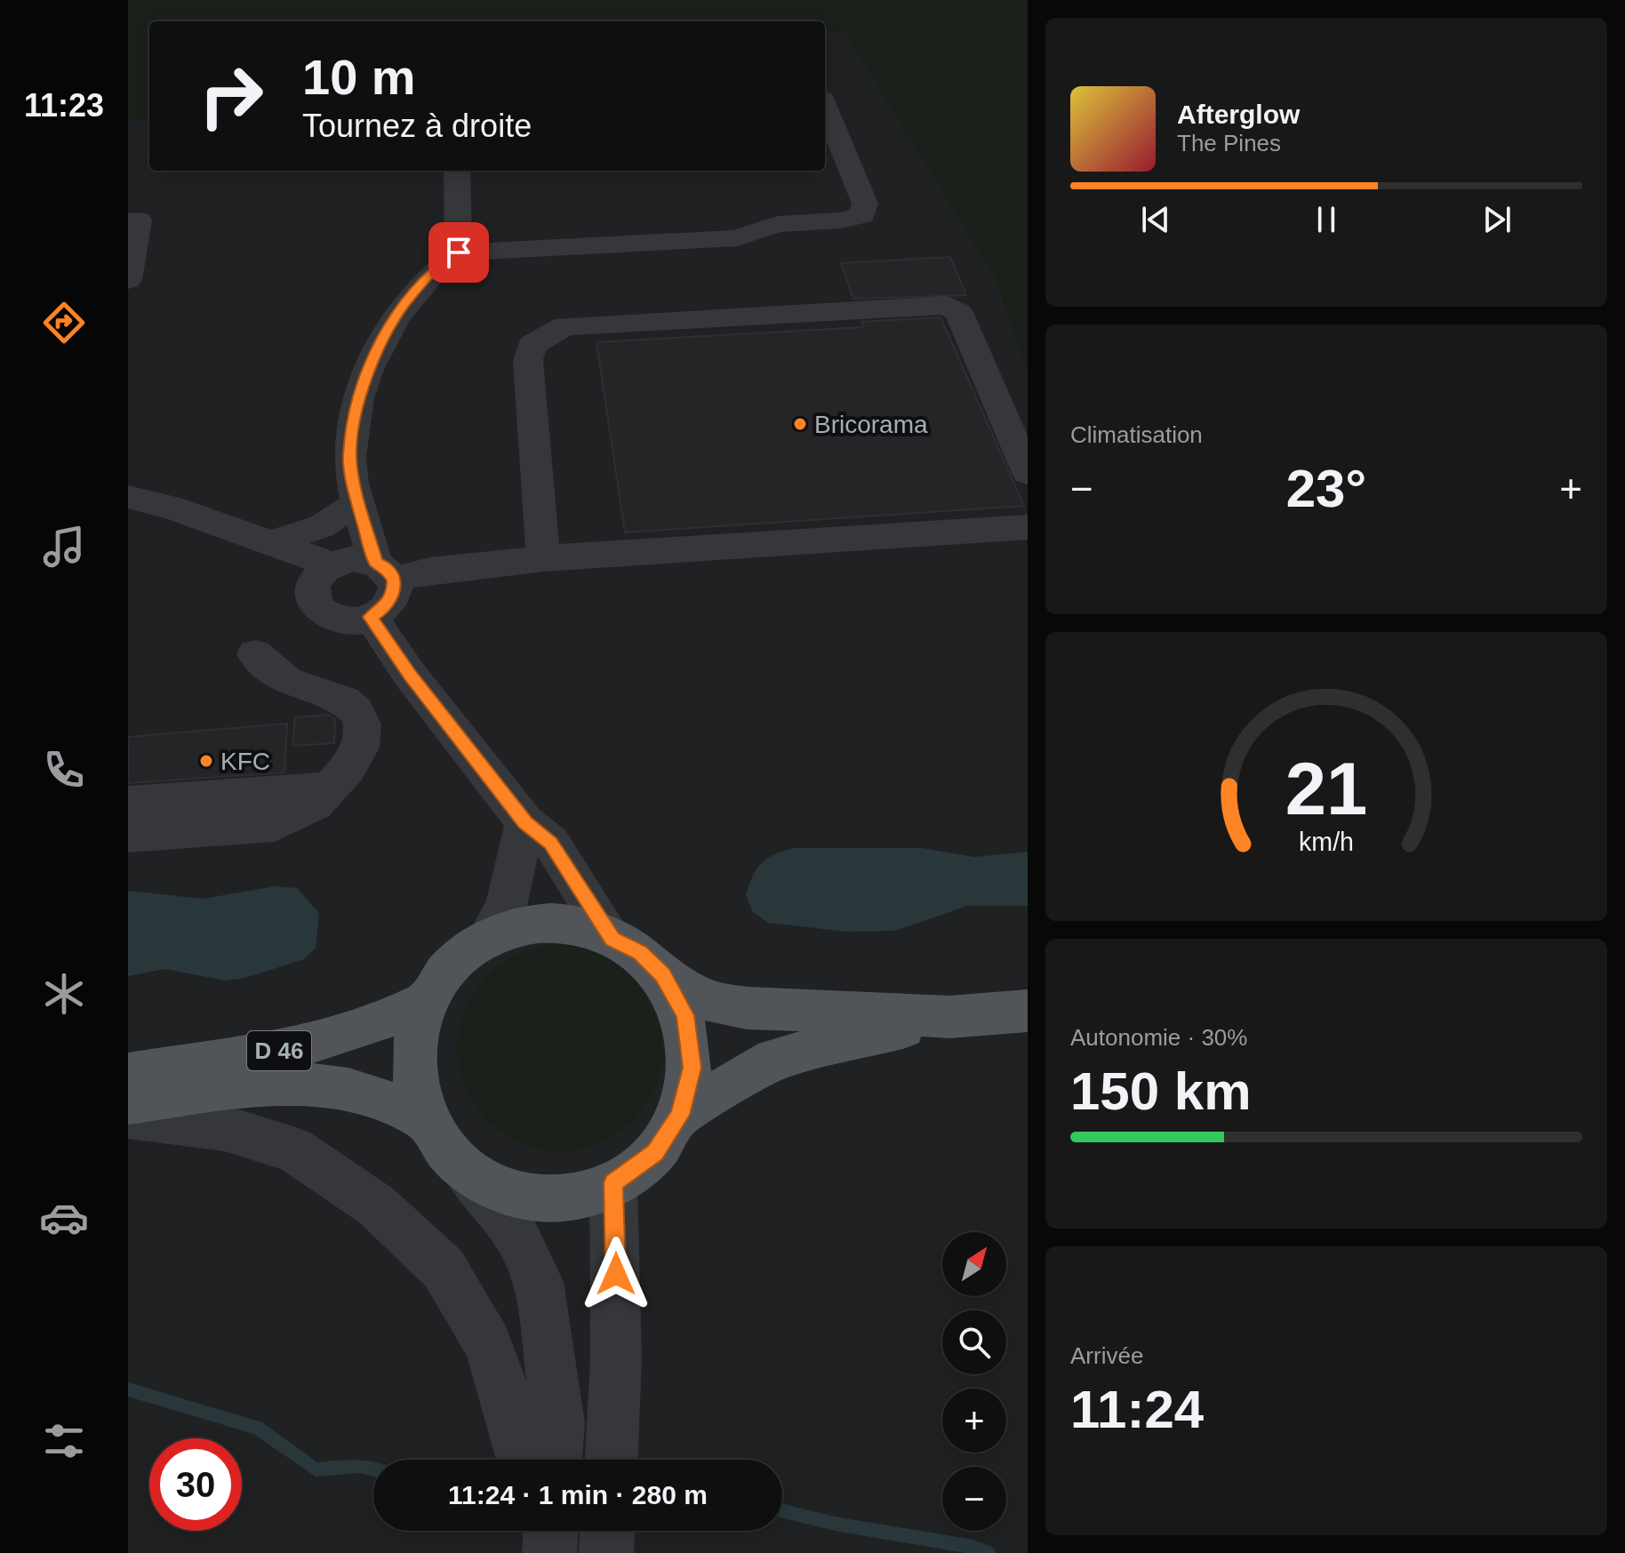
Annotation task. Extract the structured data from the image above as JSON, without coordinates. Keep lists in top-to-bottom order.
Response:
{
  "streets": {
    "main road": ["D 46"]
  },
  "places": ["Bricorama", "KFC"],
  "north": "top right",
  "page": {
    "tabs": "11:23",
    "turn": ["10 m", "Tournez à droite"],
    "song": ["Afterglow", "The Pines"],
    "tile": [
      "Climatisation",
      ["Autonomie · 30%", "150 km"],
      ["Arrivée", "11:24"]
    ],
    "heat": ["−", "23°", "+"],
    "map_buttons": ["+", "−"],
    "limit": "30",
    "trip": "11:24 · 1 min · 280 m",
    "gauge": ["21", "km/h"]
  }
}
